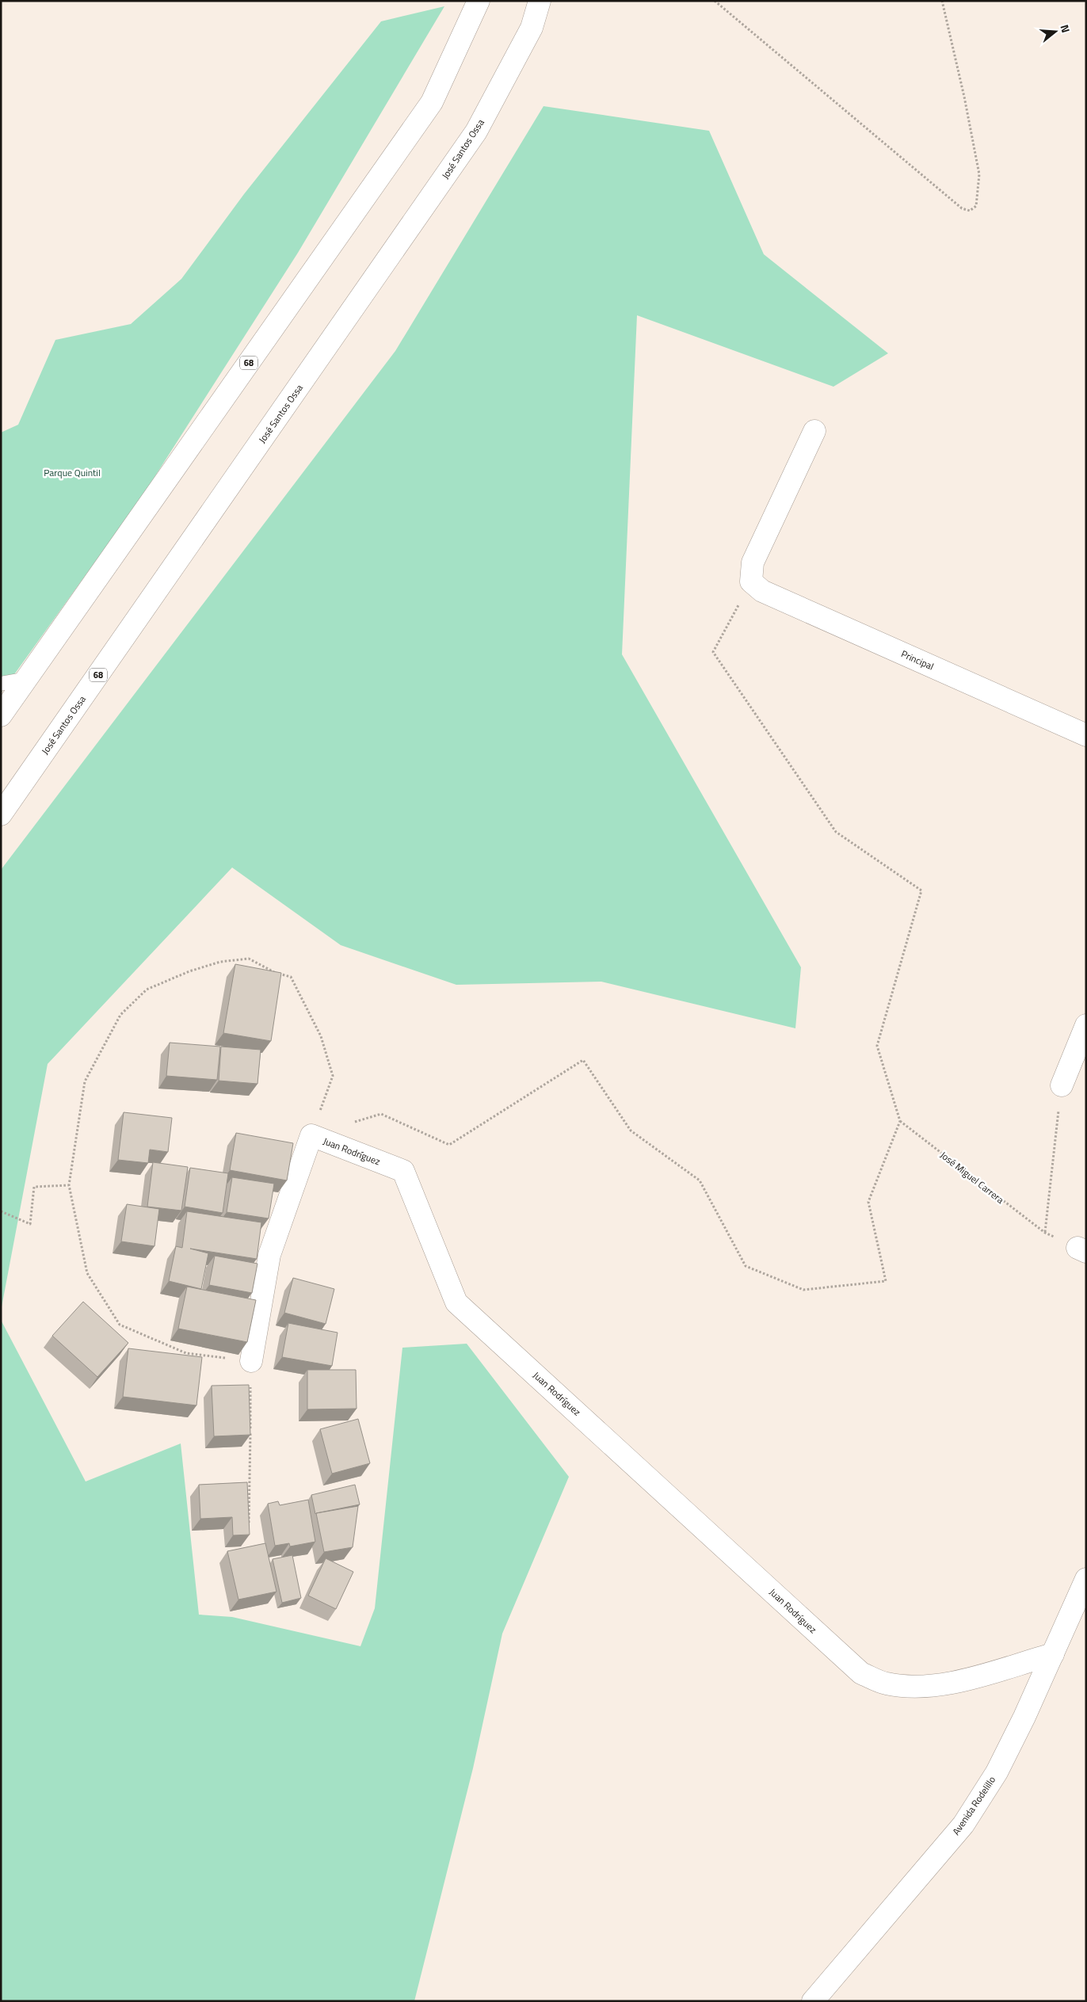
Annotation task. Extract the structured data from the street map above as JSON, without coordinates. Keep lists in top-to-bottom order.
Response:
{
  "streets": {
    "main road": [
      "José Santos Ossa",
      "68",
      "Principal",
      "Juan Rodríguez",
      "Avenida Rodelillo"
    ],
    "path": ["José Miguel Carrera"]
  },
  "crossings": [
    ["Juan Rodríguez", "Avenida Rodelillo"]
  ],
  "parks": ["Parque Quintil"],
  "north": "right"
}
